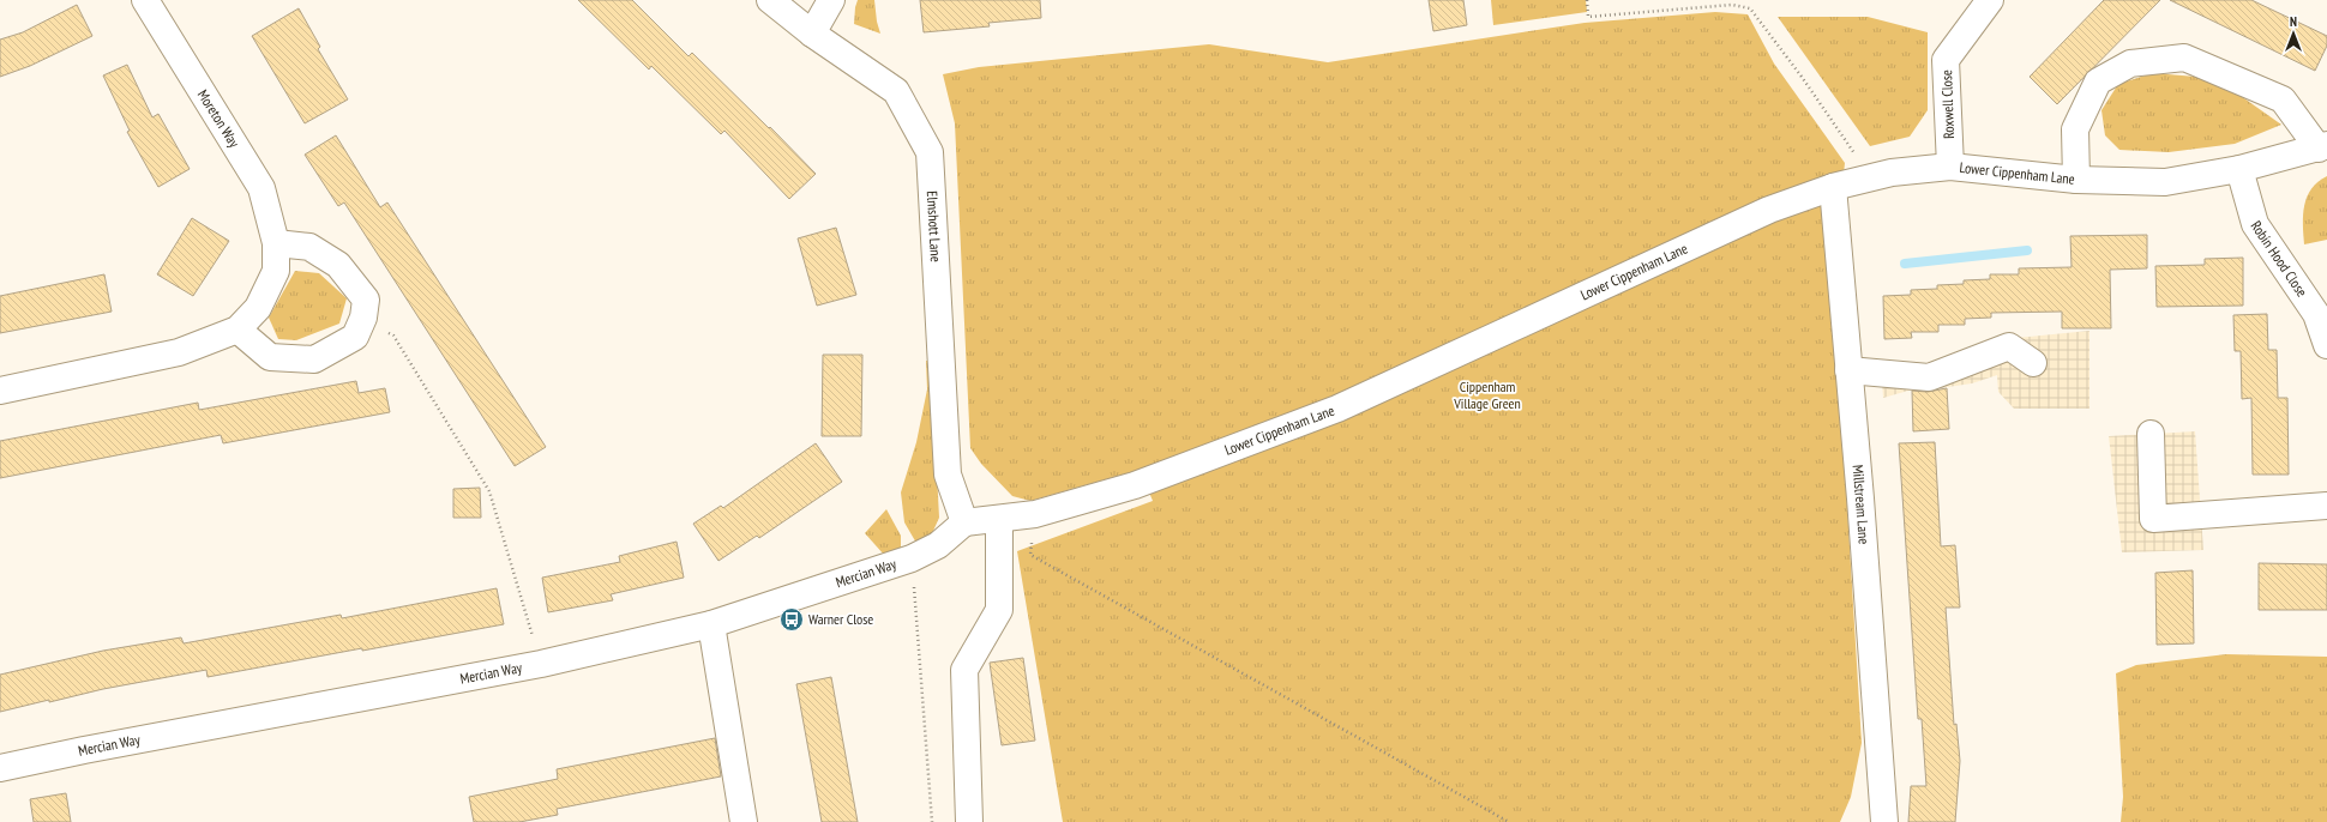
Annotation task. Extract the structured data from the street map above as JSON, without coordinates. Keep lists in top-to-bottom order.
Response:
{
  "streets": {
    "street": [
      "Roxwell Close",
      "Moreton Way",
      "Lower Cippenham Lane",
      "Elmshott Lane",
      "Robin Hood Close",
      "Millstream Lane",
      "Mercian Way"
    ]
  },
  "crossings": [
    ["Roxwell Close", "Lower Cippenham Lane"],
    ["Lower Cippenham Lane", "Elmshott Lane"],
    ["Lower Cippenham Lane", "Robin Hood Close"],
    ["Lower Cippenham Lane", "Millstream Lane"],
    ["Lower Cippenham Lane", "Mercian Way"],
    ["Elmshott Lane", "Mercian Way"]
  ],
  "parks": ["Cippenham Village Green"],
  "places": {
    "bus stop": ["Warner Close"]
  },
  "north": "top"
}
